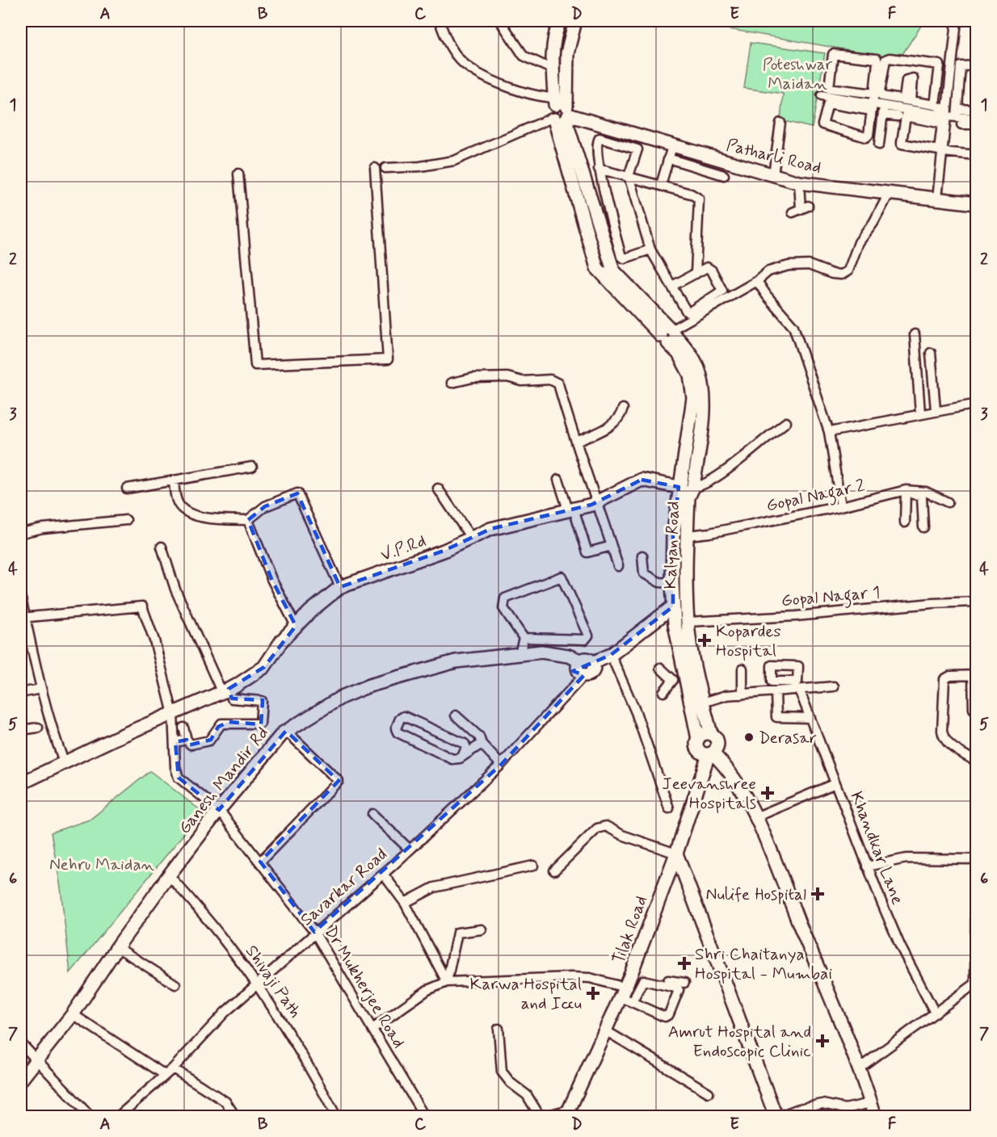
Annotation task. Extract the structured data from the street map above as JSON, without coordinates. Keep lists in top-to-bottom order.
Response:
{
  "streets": {
    "street": [
      "Patharli Road",
      "Gopal Nagar 2",
      "Kalyan Road",
      "V.P.Rd",
      "Gopal Nagar 1",
      "Ganesh Mandir Rd",
      "Khandkar Lane",
      "Savarkar Road",
      "Tilak Road",
      "Shivaji Path",
      "Dr Mukherjee Road"
    ]
  },
  "crossings": [
    ["Patharli Road", "Kalyan Road"],
    ["Gopal Nagar 2", "Kalyan Road"],
    ["Kalyan Road", "V.P.Rd"],
    ["Kalyan Road", "Gopal Nagar 1"],
    ["Kalyan Road", "Tilak Road"],
    ["Ganesh Mandir Rd", "Shivaji Path"],
    ["Ganesh Mandir Rd", "Dr Mukherjee Road"],
    ["Savarkar Road", "Shivaji Path"],
    ["Savarkar Road", "Dr Mukherjee Road"]
  ],
  "parks": ["Poteshwar Maidan", "Nehru Maidan"],
  "places": {
    "health": [
      "Kopardes Hospital",
      "Jeevanshree Hospitals",
      "Nulife Hospital",
      "Shri Chaitanya Hospital - Mumbai",
      "Karwa Hospital and Iccu",
      "Amrut Hospital and Endoscopic Clinic"
    ],
    "other": ["Derasar"]
  },
  "grid": {
    "columns": [
      "A",
      "B",
      "C",
      "D",
      "E",
      "F"
    ],
    "rows": [
      "1",
      "2",
      "3",
      "4",
      "5",
      "6",
      "7"
    ]
  }
}
